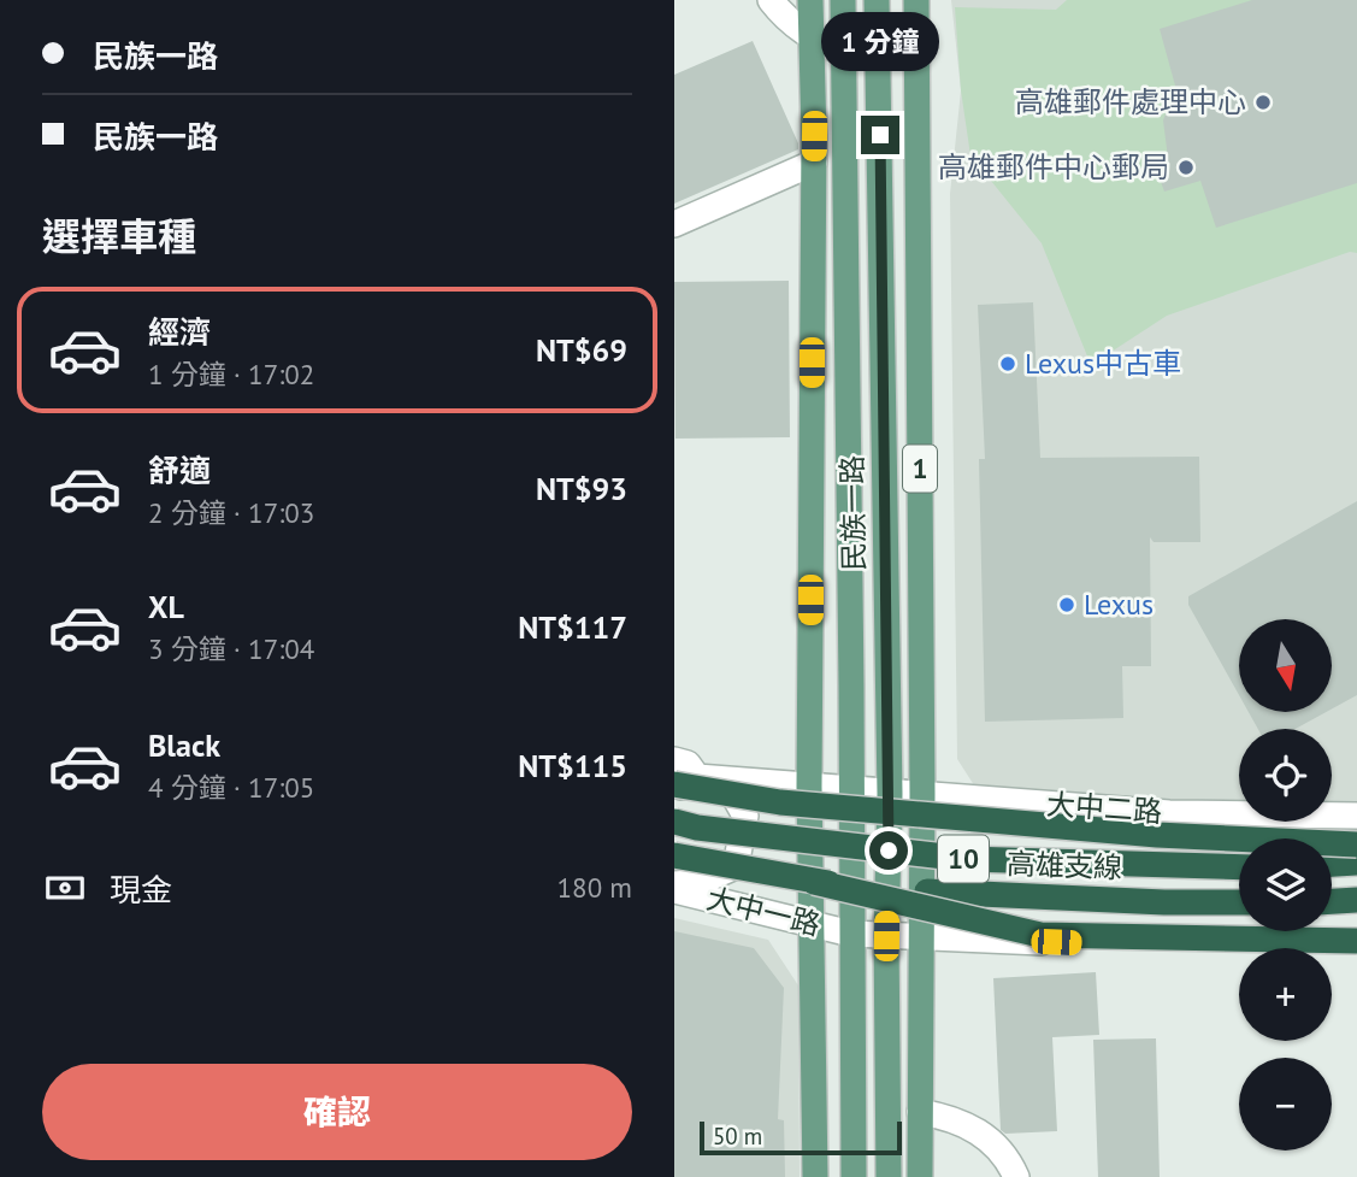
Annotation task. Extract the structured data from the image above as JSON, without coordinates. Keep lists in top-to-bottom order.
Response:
{
  "streets": {
    "highway": ["10", "高雄支線"],
    "main road": ["1", "民族一路"],
    "street": ["大中二路", "大中一路"]
  },
  "crossings": [
    ["1", "大中二路"],
    ["民族一路", "大中二路"],
    ["民族一路", "大中一路"]
  ],
  "places": [
    "高雄郵件處理中心",
    "高雄郵件中心郵局",
    "Lexus中古車",
    "Lexus"
  ],
  "scale_bar": "50 m",
  "north": "bottom",
  "page": {
    "banner": ["民族一路", "民族一路"],
    "bubble": "1 分鐘",
    "heading": "選擇車種",
    "list": [
      {
        "name": "經濟",
        "note": "1 分鐘 · 17:02",
        "value": "NT$69"
      },
      {
        "name": "舒適",
        "note": "2 分鐘 · 17:03",
        "value": "NT$93"
      },
      {
        "name": "XL",
        "note": "3 分鐘 · 17:04",
        "value": "NT$117"
      },
      {
        "name": "Black",
        "note": "4 分鐘 · 17:05",
        "value": "NT$115"
      }
    ],
    "map_buttons": ["+", "−"],
    "pay": ["現金", "180 m"],
    "buttons": "確認",
    "scale": "50 m"
  }
}
